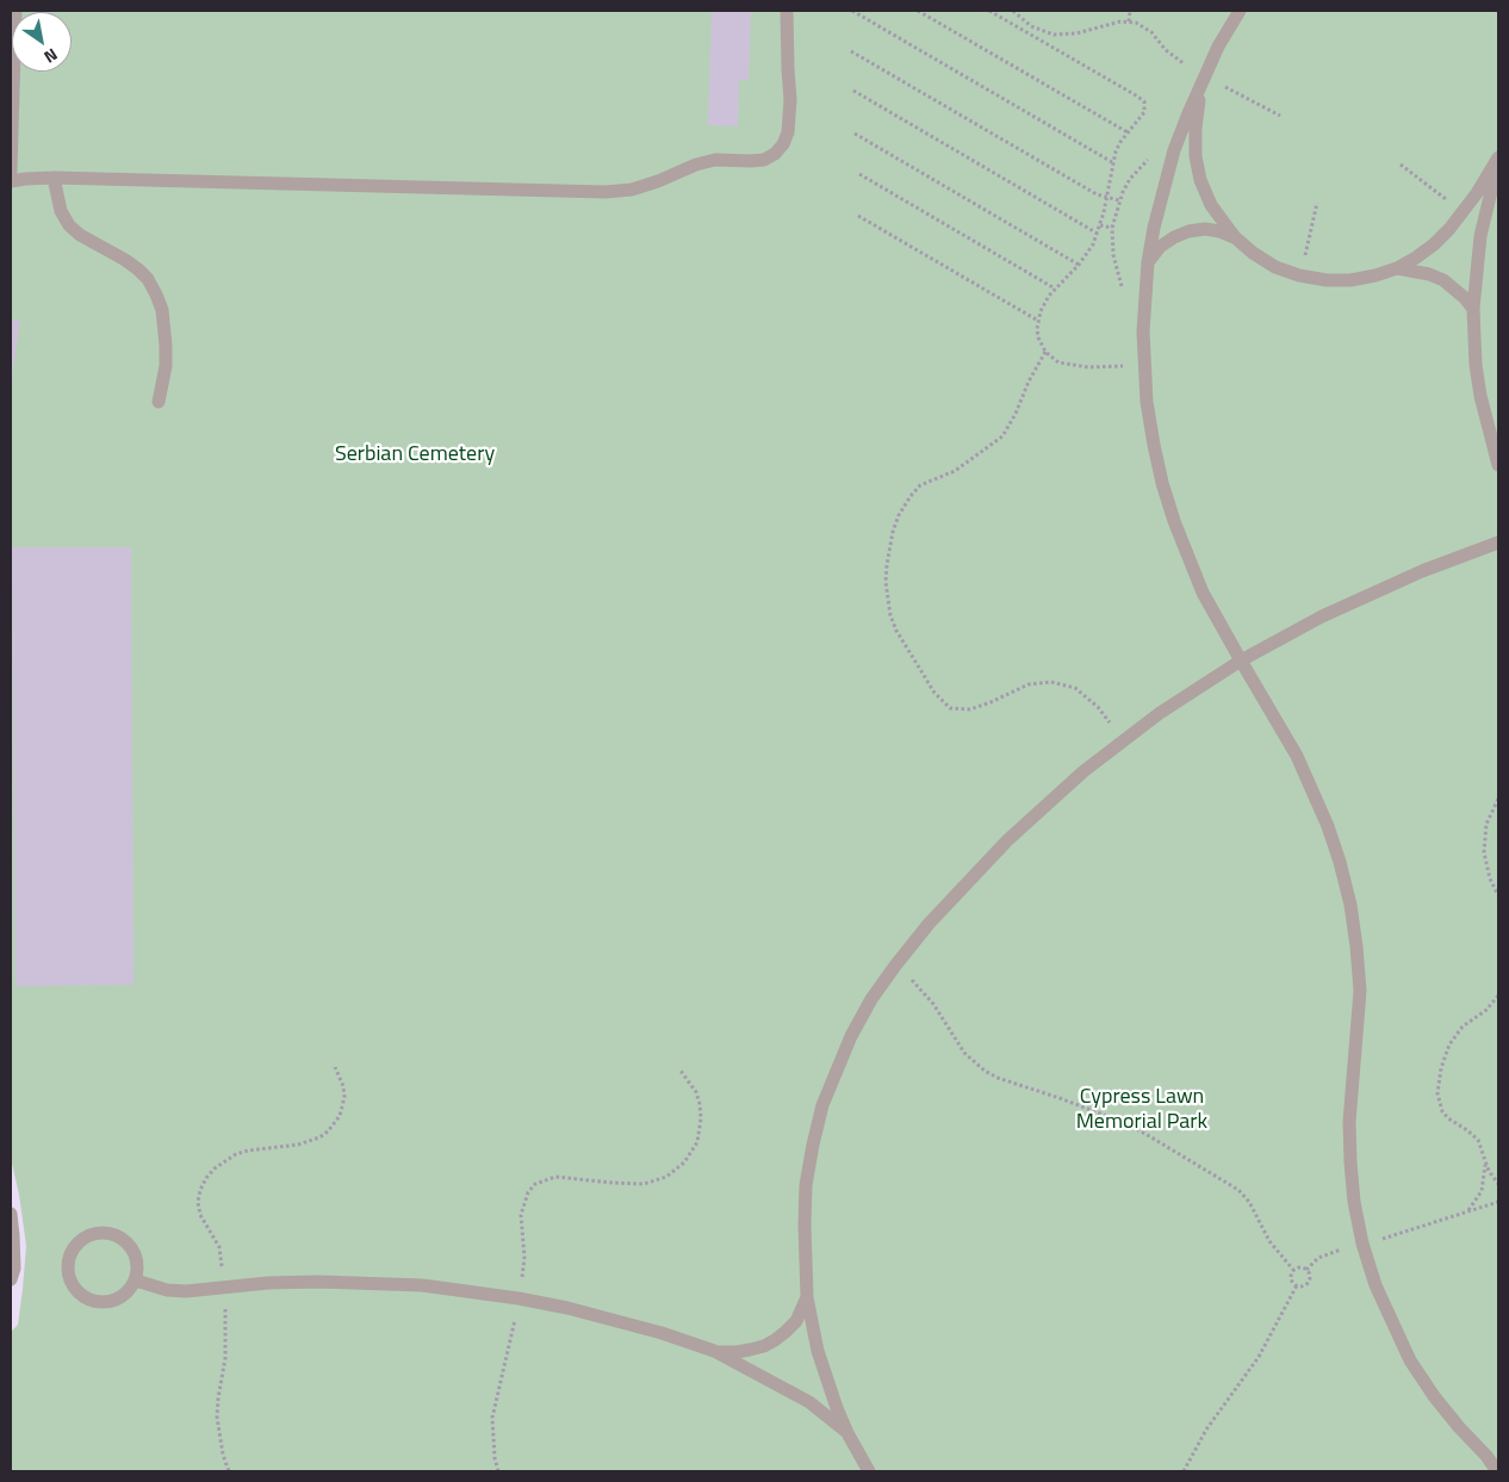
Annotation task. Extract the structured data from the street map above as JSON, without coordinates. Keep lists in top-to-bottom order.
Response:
{
  "parks": ["Serbian Cemetery", "Cypress Lawn Memorial Park"],
  "north": "bottom right"
}
